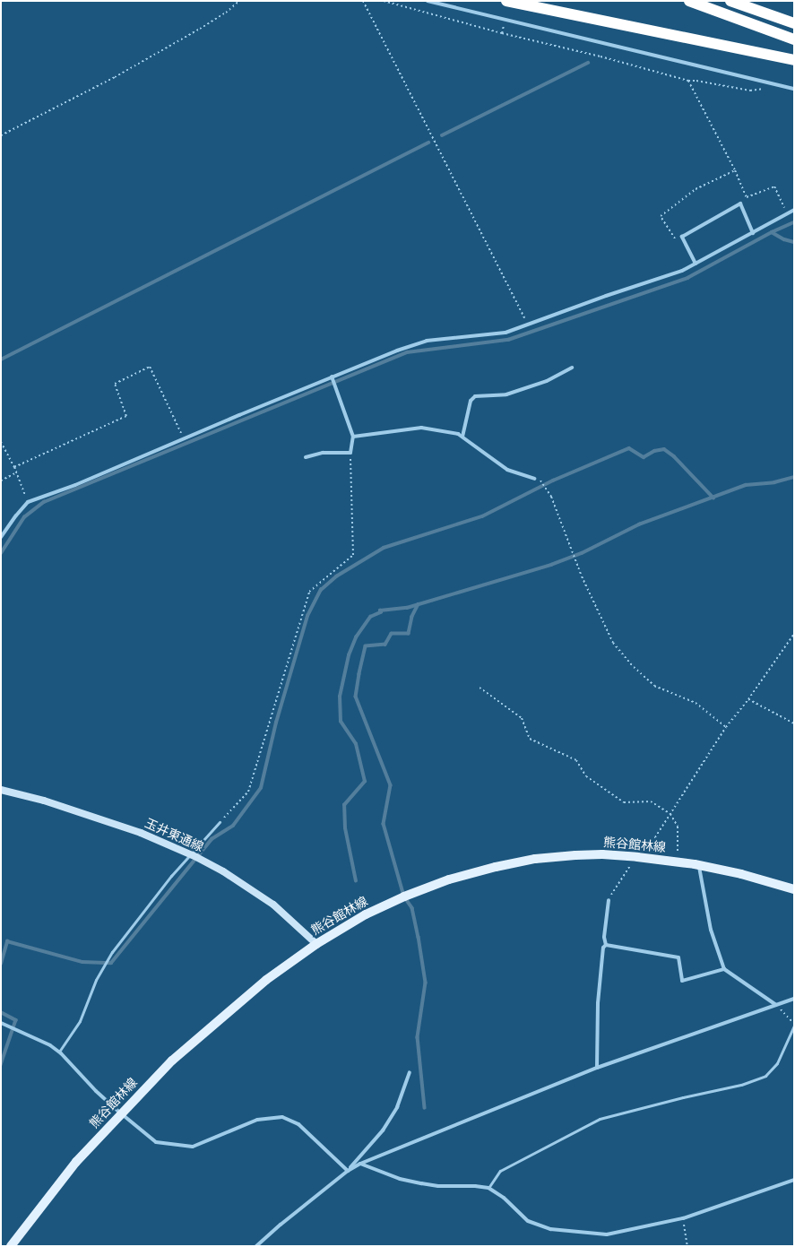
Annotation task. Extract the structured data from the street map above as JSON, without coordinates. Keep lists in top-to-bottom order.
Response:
{
  "streets": {
    "main road": ["熊谷館林線"],
    "street": ["玉井東通線"]
  },
  "crossings": [
    ["玉井東通線", "熊谷館林線"]
  ]
}
